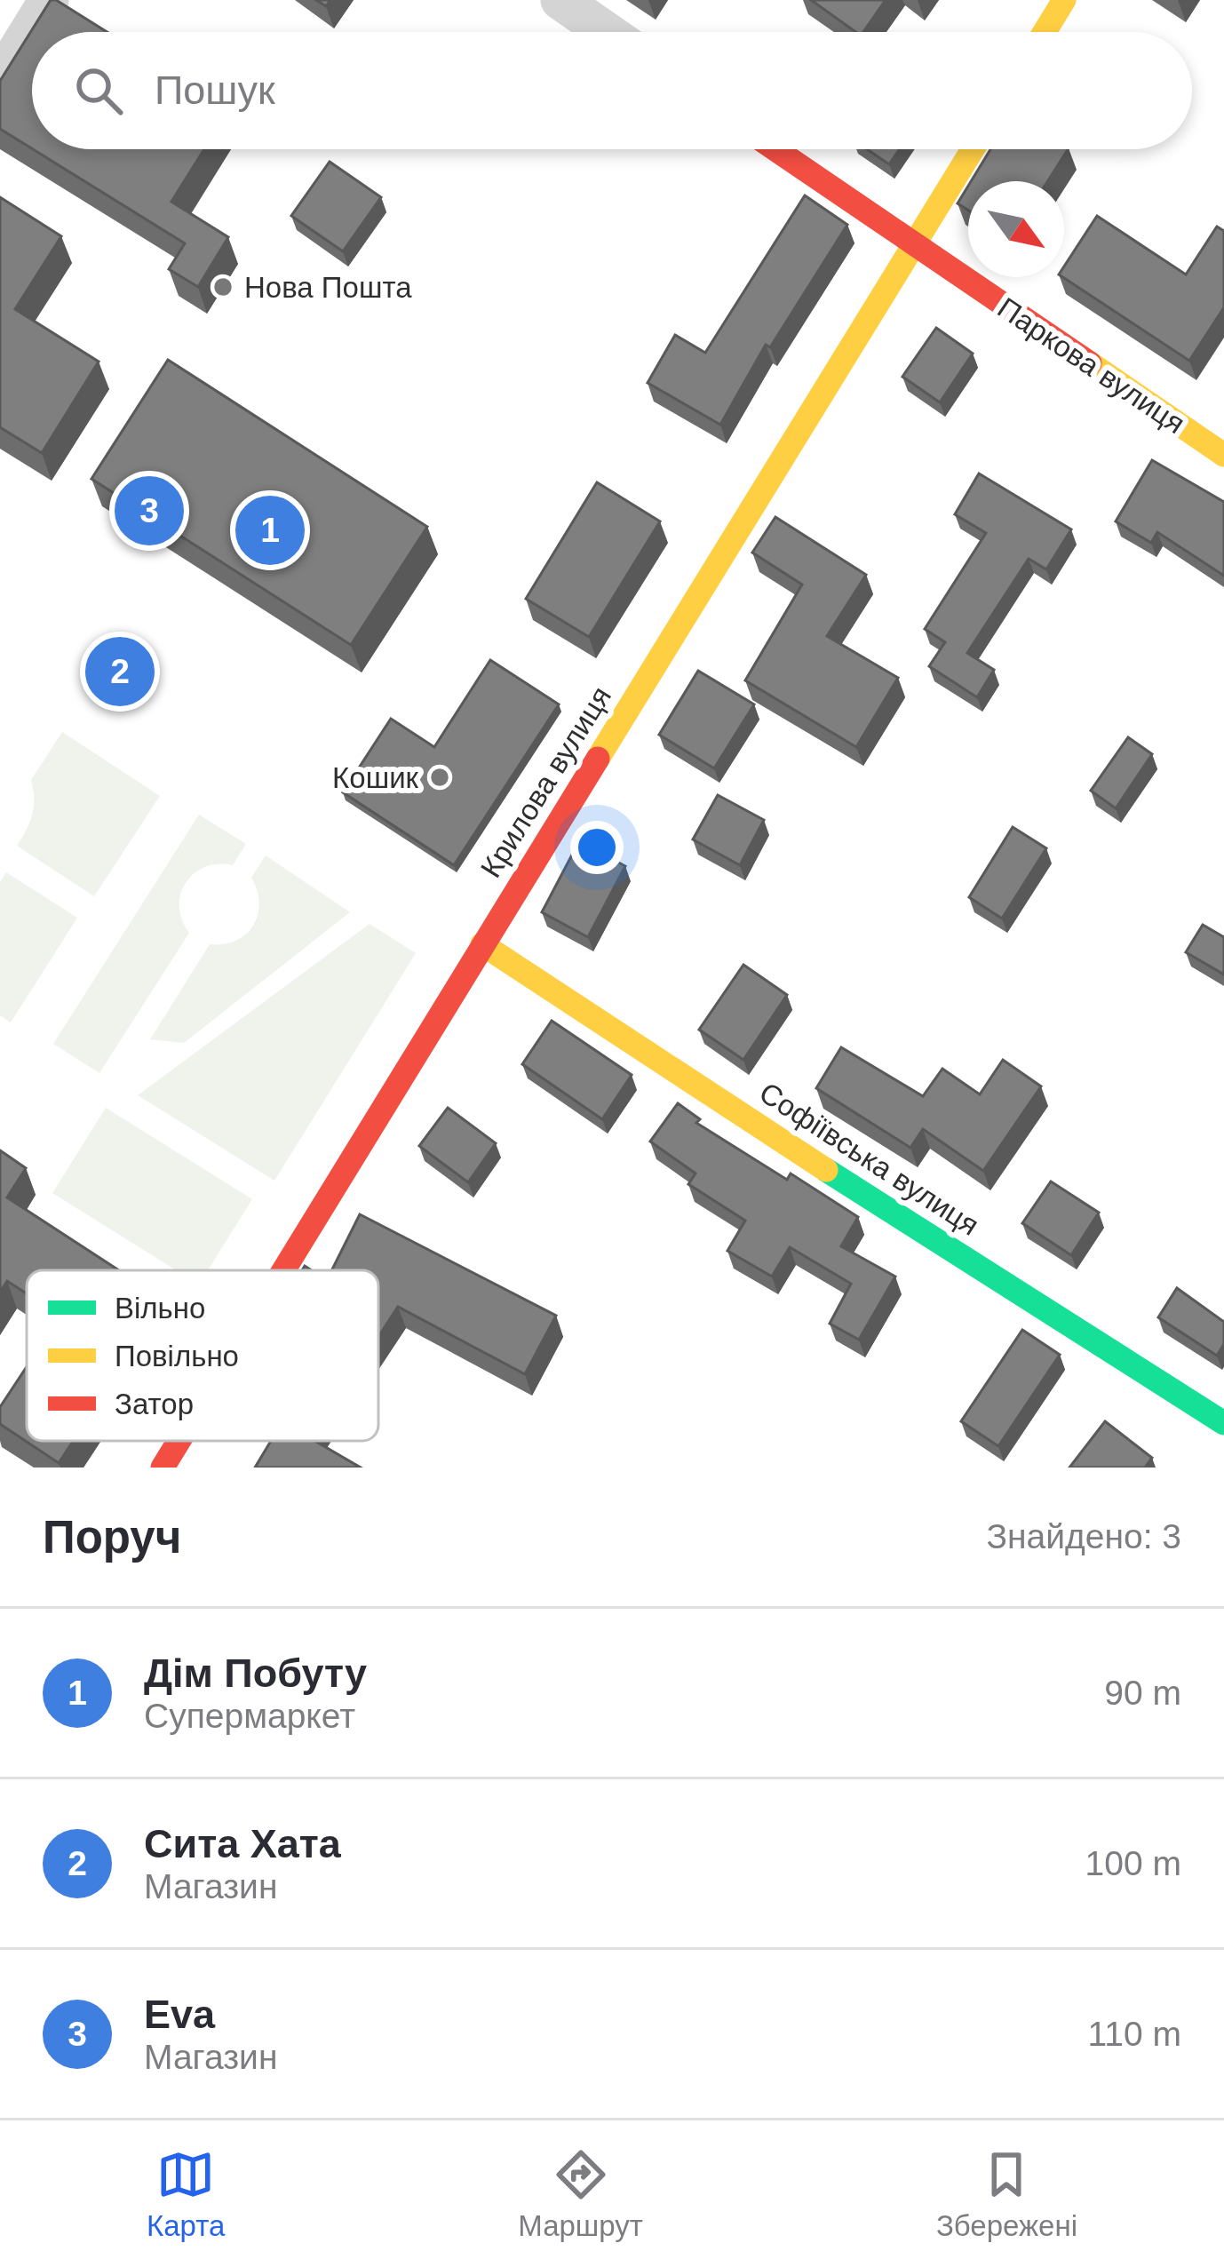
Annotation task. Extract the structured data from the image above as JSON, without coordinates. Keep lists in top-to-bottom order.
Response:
{
  "streets": {
    "street": ["Паркова вулиця", "Крилова вулиця", "Софіївська вулиця"]
  },
  "crossings": [
    ["Паркова вулиця", "Крилова вулиця"],
    ["Крилова вулиця", "Софіївська вулиця"]
  ],
  "places": ["Нова Пошта", "Кошик"],
  "legend": ["Вільно", "Повільно", "Затор"],
  "north": "bottom right",
  "page": {
    "search": "Пошук",
    "pins": ["3", "1", "2"],
    "heading": ["Поруч", "Знайдено: 3"],
    "list": [
      {
        "mark": "1",
        "name": "Дім Побуту",
        "note": "Супермаркет",
        "value": "90 m"
      },
      {
        "mark": "2",
        "name": "Сита Хата",
        "note": "Магазин",
        "value": "100 m"
      },
      {
        "mark": "3",
        "name": "Eva",
        "note": "Магазин",
        "value": "110 m"
      }
    ],
    "nav": ["Карта", "Маршрут", "Збережені"]
  }
}
